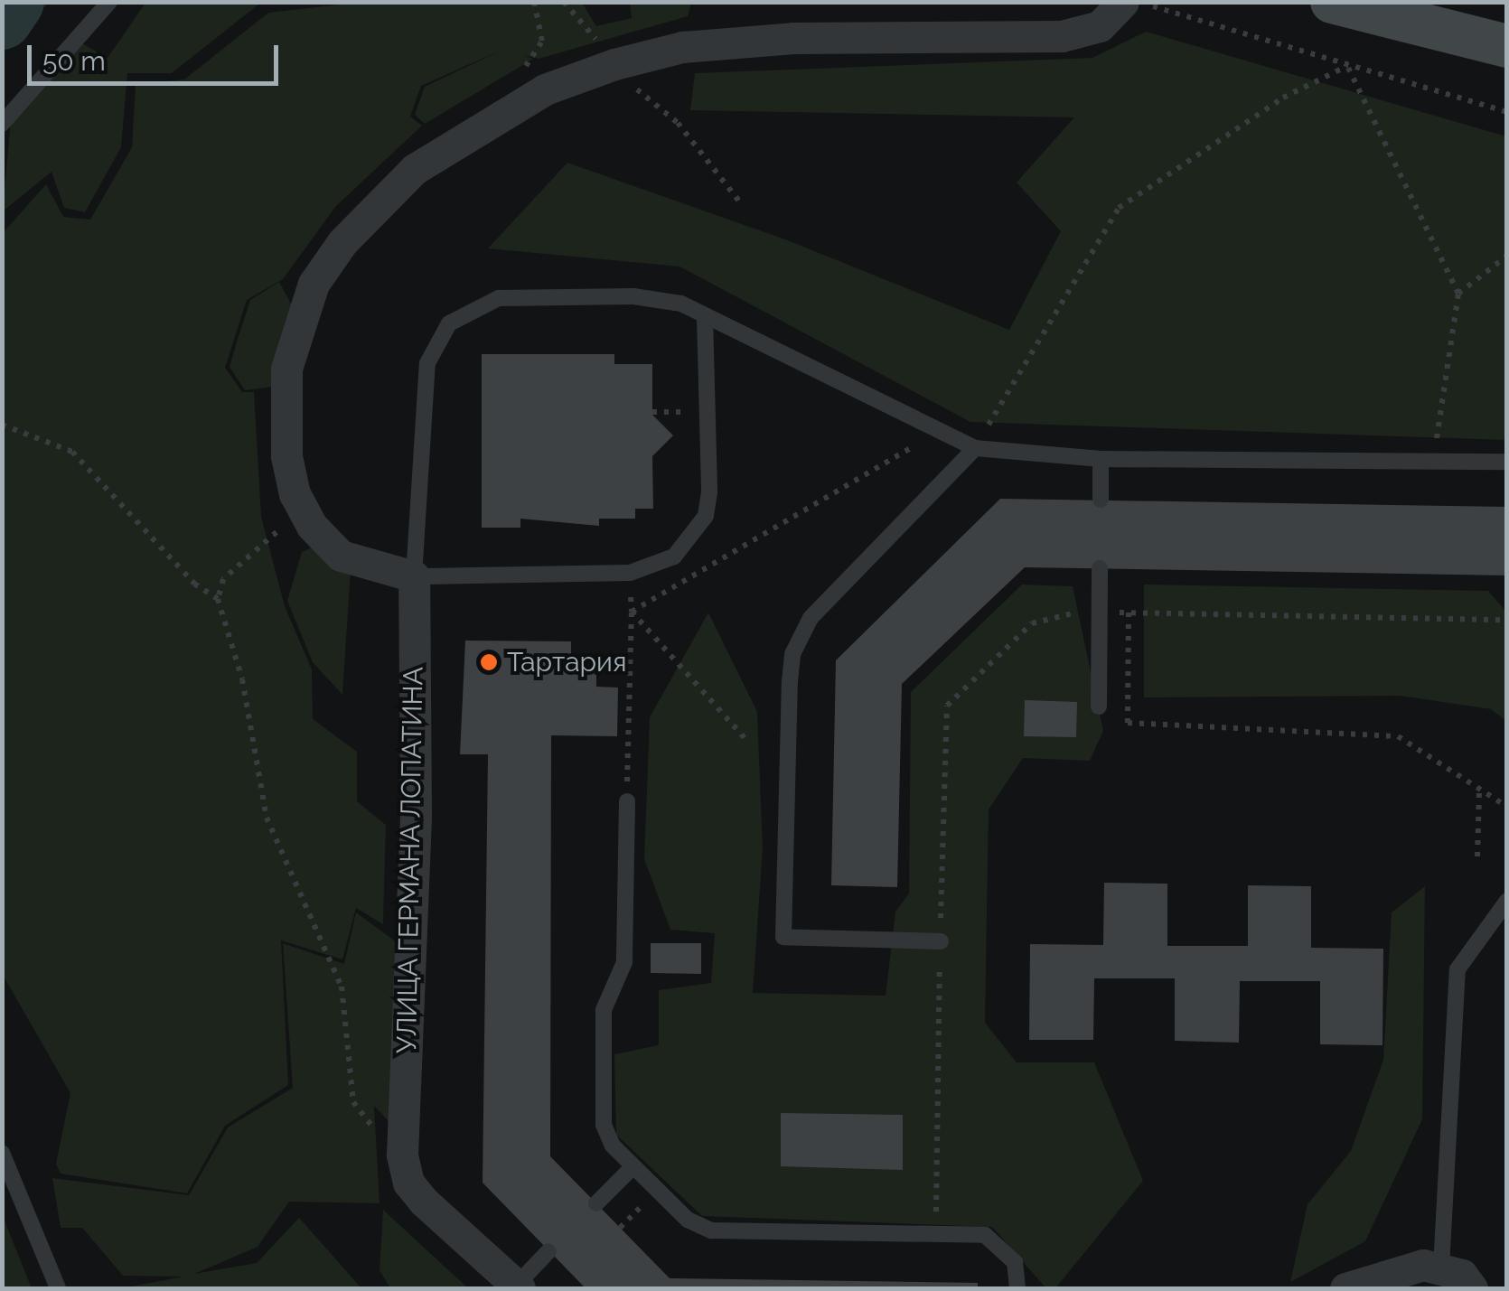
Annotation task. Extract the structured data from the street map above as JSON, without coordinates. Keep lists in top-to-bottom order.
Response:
{
  "streets": {
    "street": ["УЛИЦА ГЕРМАНА ЛОПАТИНА"]
  },
  "places": ["Тартария"],
  "scale_bar": "50 m"
}
